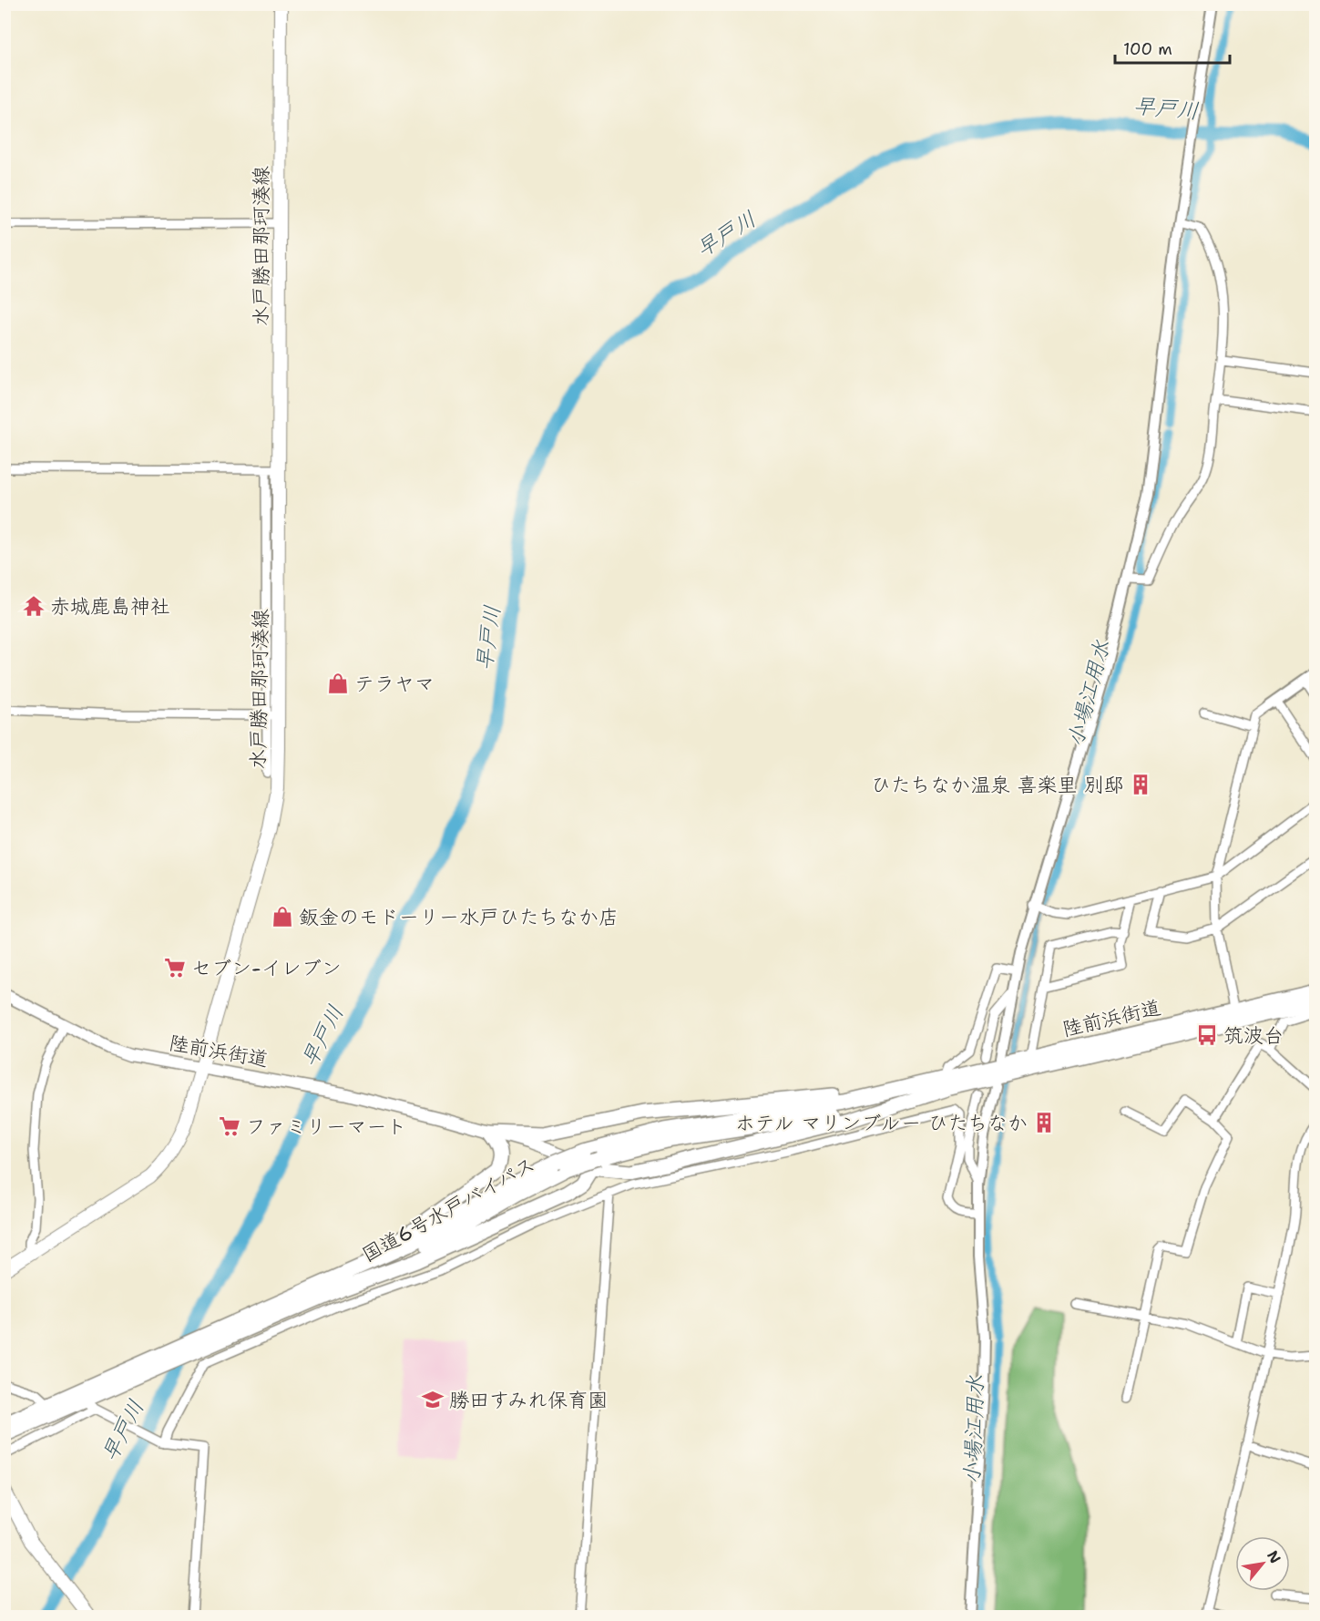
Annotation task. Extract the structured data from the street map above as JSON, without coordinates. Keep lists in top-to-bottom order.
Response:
{
  "streets": {
    "highway": ["陸前浜街道", "国道6号水戸バイパス"],
    "main road": ["水戸勝田那珂湊線"]
  },
  "crossings": [
    ["水戸勝田那珂湊線", "陸前浜街道"],
    ["陸前浜街道", "国道6号水戸バイパス"]
  ],
  "water": ["早戸川", "小場江用水"],
  "places": {
    "temple": ["赤城鹿島神社"],
    "shop": ["テラヤマ", "鈑金のモドーリー水戸ひたちなか店"],
    "building": ["ひたちなか温泉 喜楽里 別邸", "ホテル マリンブルー ひたちなか"],
    "supermarket": ["セブン-イレブン", "ファミリーマート"],
    "bus stop": ["筑波台"],
    "school or university": ["勝田すみれ保育園"]
  },
  "scale_bar": "100 m",
  "north": "top right"
}
